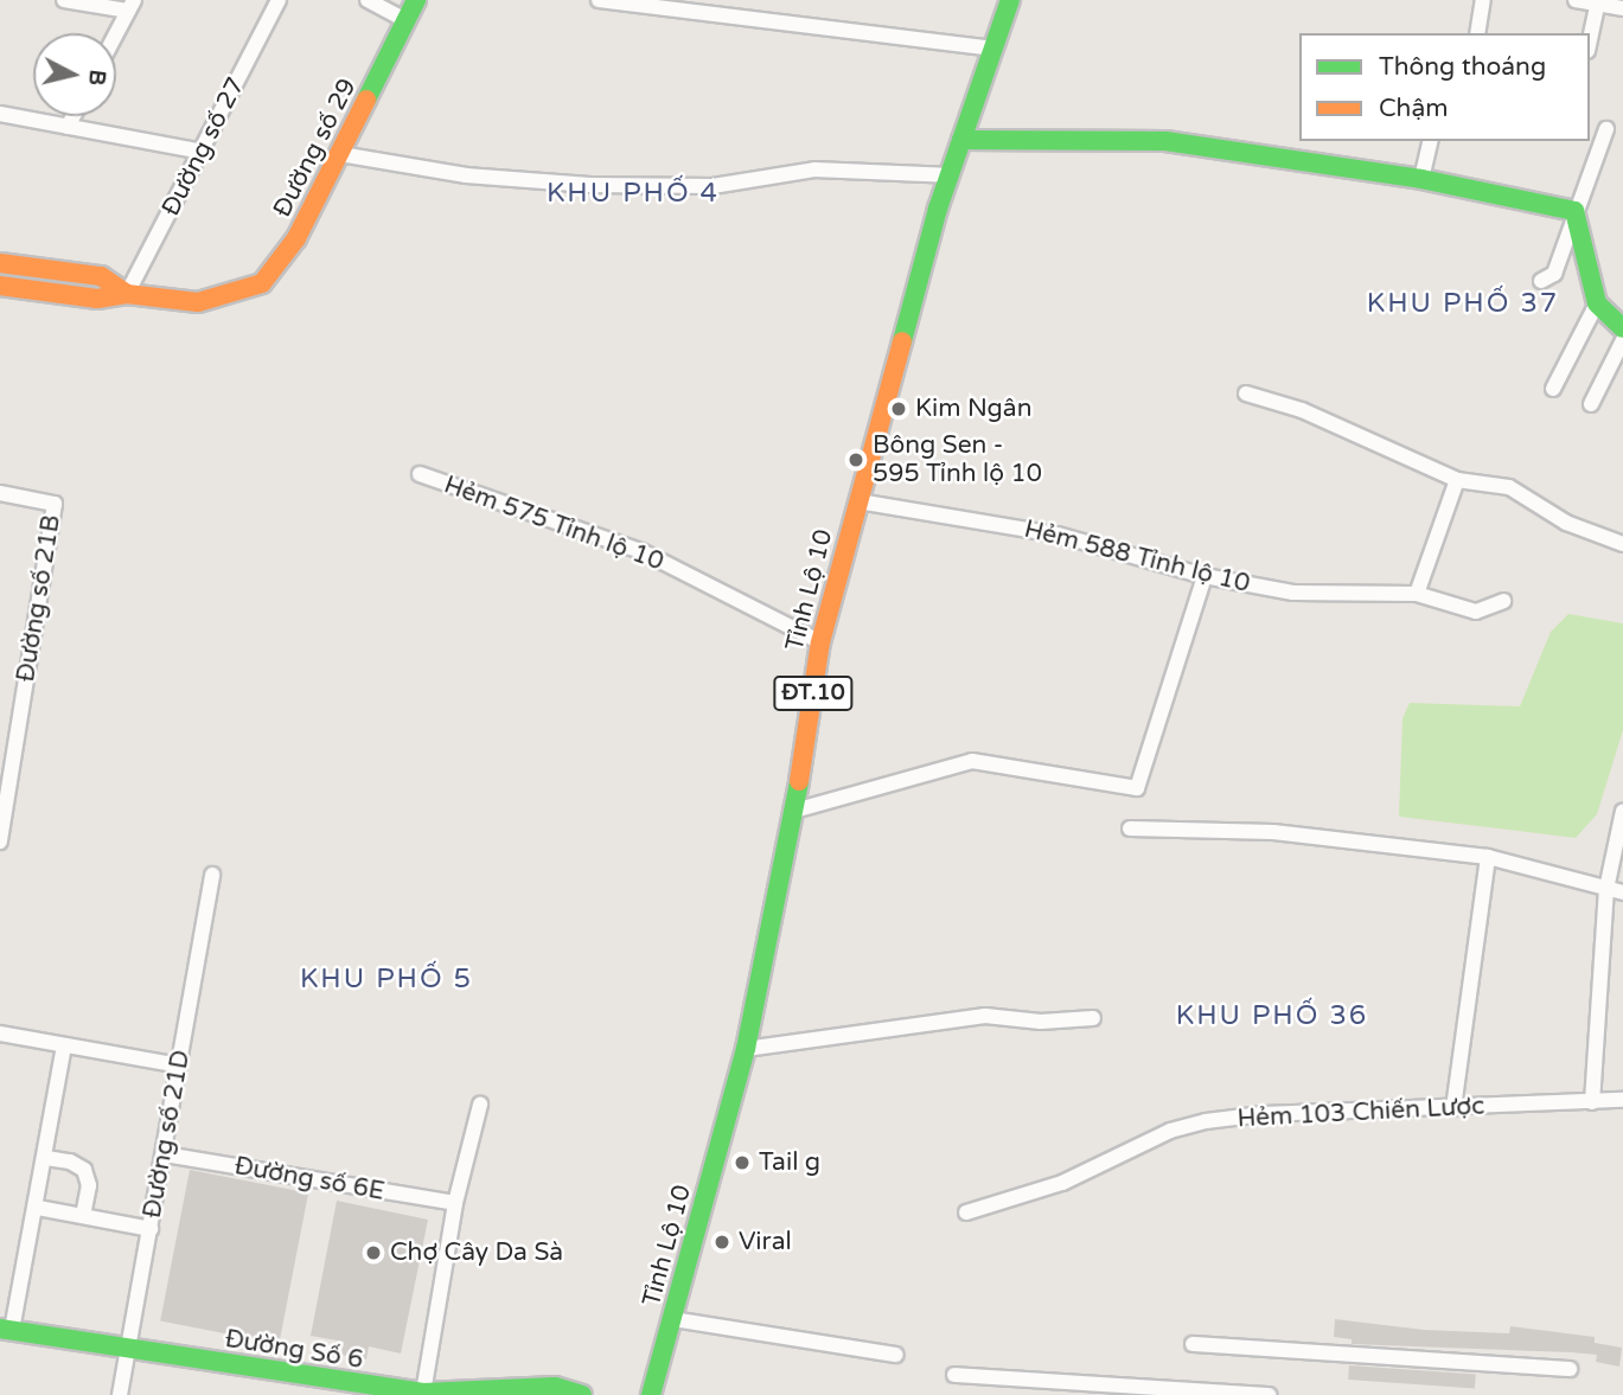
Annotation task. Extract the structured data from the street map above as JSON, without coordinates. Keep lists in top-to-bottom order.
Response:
{
  "streets": {
    "street": [
      "Đường số 27",
      "Đường số 29",
      "Hẻm 575 Tỉnh lộ 10",
      "Hẻm 588 Tỉnh lộ 10",
      "Tỉnh Lộ 10",
      "Đường số 21B",
      "ĐT.10",
      "Hẻm 103 Chiến Lược",
      "Đường số 21D",
      "Đường số 6E",
      "Đường Số 6"
    ]
  },
  "crossings": [
    ["Đường số 27", "Đường số 29"],
    ["Hẻm 575 Tỉnh lộ 10", "Tỉnh Lộ 10"],
    ["Hẻm 588 Tỉnh lộ 10", "Tỉnh Lộ 10"],
    ["Đường số 21D", "Đường số 6E"],
    ["Đường số 21D", "Đường Số 6"]
  ],
  "districts": [
    "KHU PHỐ 4",
    "KHU PHỐ 37",
    "KHU PHỐ 5",
    "KHU PHỐ 36"
  ],
  "places": [
    "Kim Ngân",
    "Bông Sen - 595 Tỉnh lộ 10",
    "Tail g",
    "Viral",
    "Chợ Cây Da Sà"
  ],
  "legend": ["Thông thoáng", "Chậm"],
  "north": "right"
}
